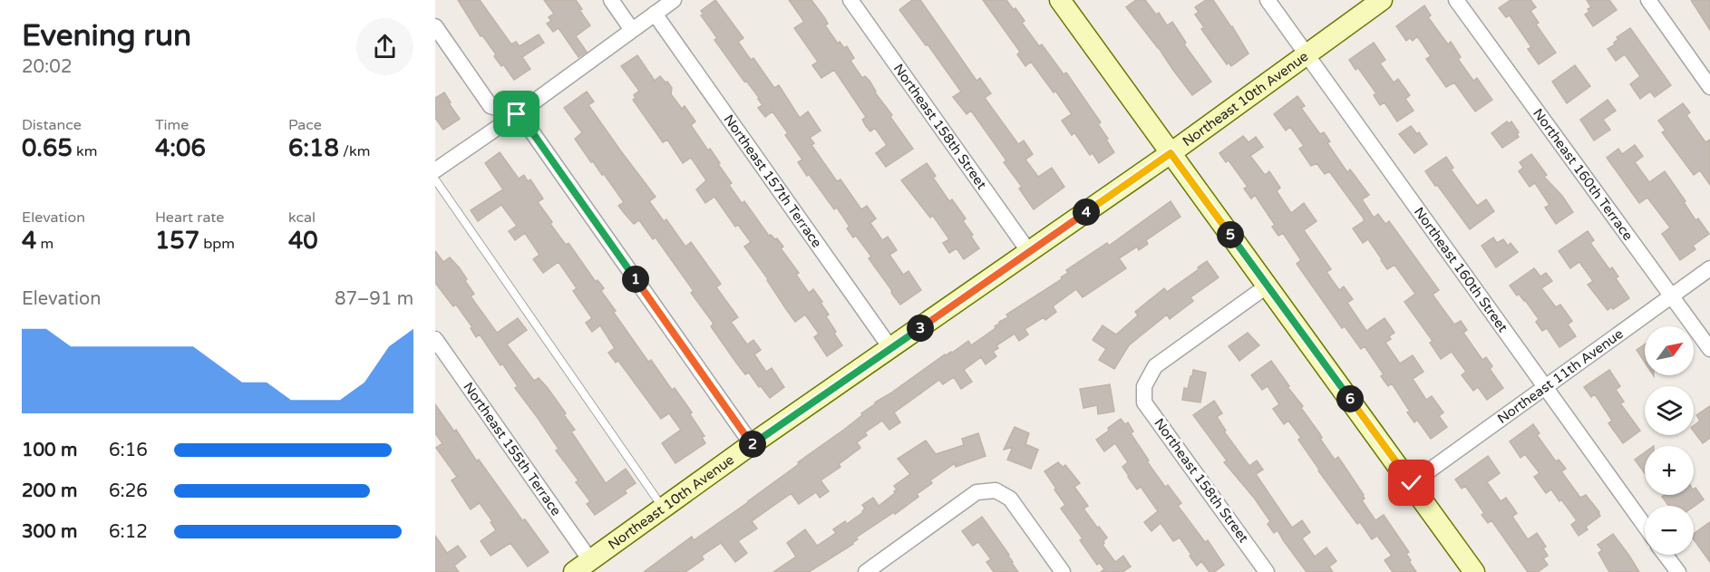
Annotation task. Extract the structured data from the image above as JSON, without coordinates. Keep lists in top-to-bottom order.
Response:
{
  "streets": {
    "street": [
      "Northeast 10th Avenue",
      "Northeast 158th Street",
      "Northeast 160th Terrace",
      "Northeast 157th Terrace",
      "Northeast 160th Street",
      "Northeast 11th Avenue",
      "Northeast 155th Terrace"
    ]
  },
  "crossings": [
    ["Northeast 10th Avenue", "Northeast 158th Street"],
    ["Northeast 10th Avenue", "Northeast 157th Terrace"],
    ["Northeast 10th Avenue", "Northeast 160th Street"],
    ["Northeast 10th Avenue", "Northeast 155th Terrace"],
    ["Northeast 160th Terrace", "Northeast 11th Avenue"],
    ["Northeast 160th Street", "Northeast 11th Avenue"]
  ],
  "north": "top right",
  "page": {
    "heading": ["Evening run", "20:02"],
    "stats": [
      ["Distance", "0.65 km"],
      ["Time", "4:06"],
      ["Pace", "6:18 /km"],
      ["Elevation", "4 m"],
      ["Heart rate", "157 bpm"],
      ["kcal", "40"]
    ],
    "pins": [
      "4",
      "5",
      "1",
      "3",
      "6",
      "2"
    ],
    "chart": ["Elevation", "87–91 m"],
    "map_buttons": ["+", "−"],
    "list": [
      {
        "name": "100 m",
        "note": "6:16"
      },
      {
        "name": "200 m",
        "note": "6:26"
      },
      {
        "name": "300 m",
        "note": "6:12"
      }
    ]
  }
}
